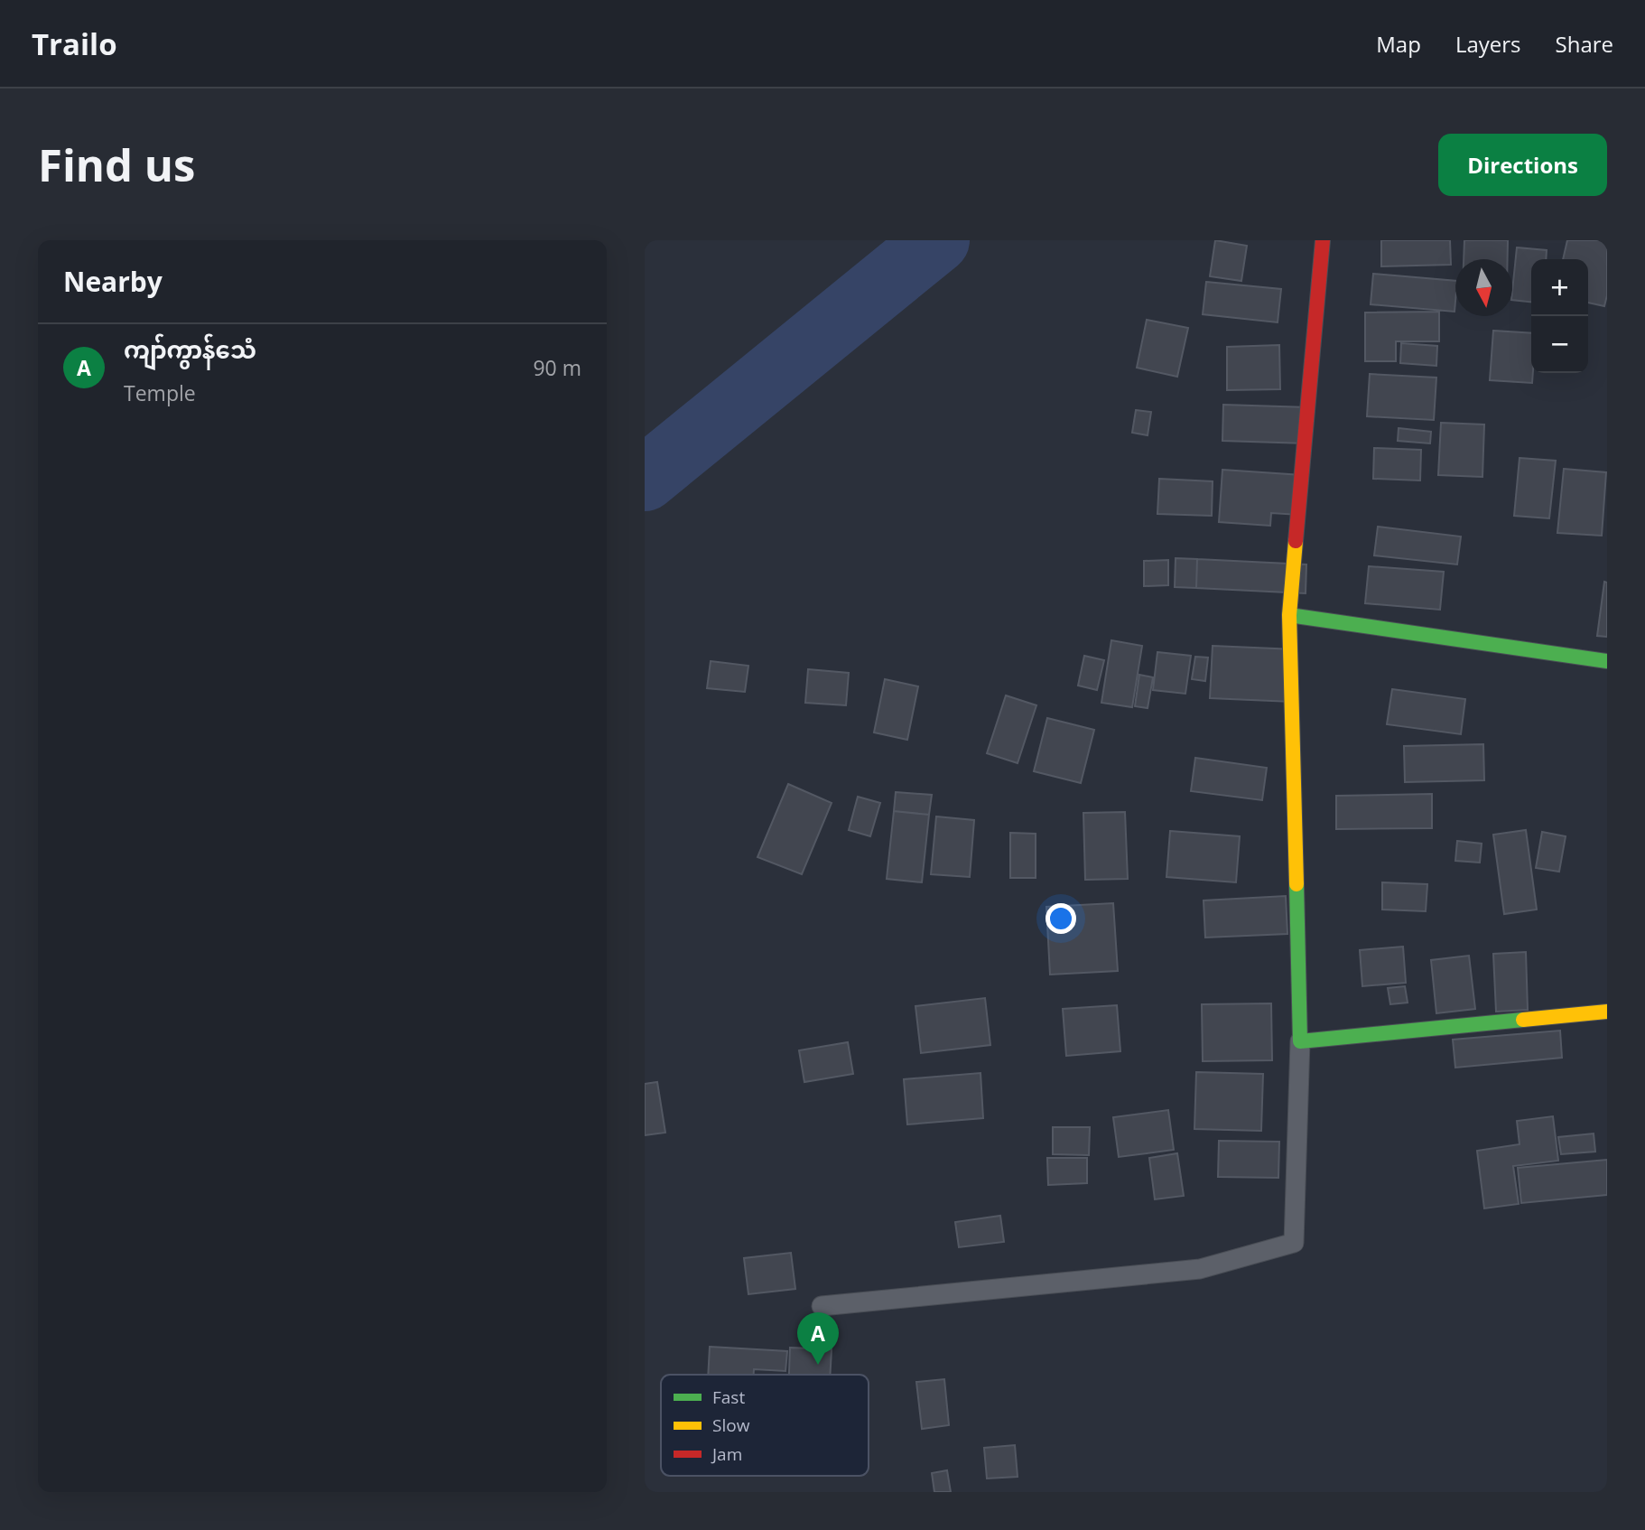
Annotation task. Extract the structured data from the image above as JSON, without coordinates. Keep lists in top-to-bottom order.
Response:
{
  "legend": ["Fast", "Slow", "Jam"],
  "north": "bottom",
  "page": {
    "header": "Trailo",
    "nav": ["Map", "Layers", "Share"],
    "buttons": "Directions",
    "title": "Find us",
    "heading": "Nearby",
    "map_buttons": ["+", "−"],
    "list": [
      {
        "mark": "A",
        "name": "ကျာ်ကွာန်သေံ",
        "note": "Temple",
        "value": "90 m"
      }
    ],
    "pins": "A"
  }
}
